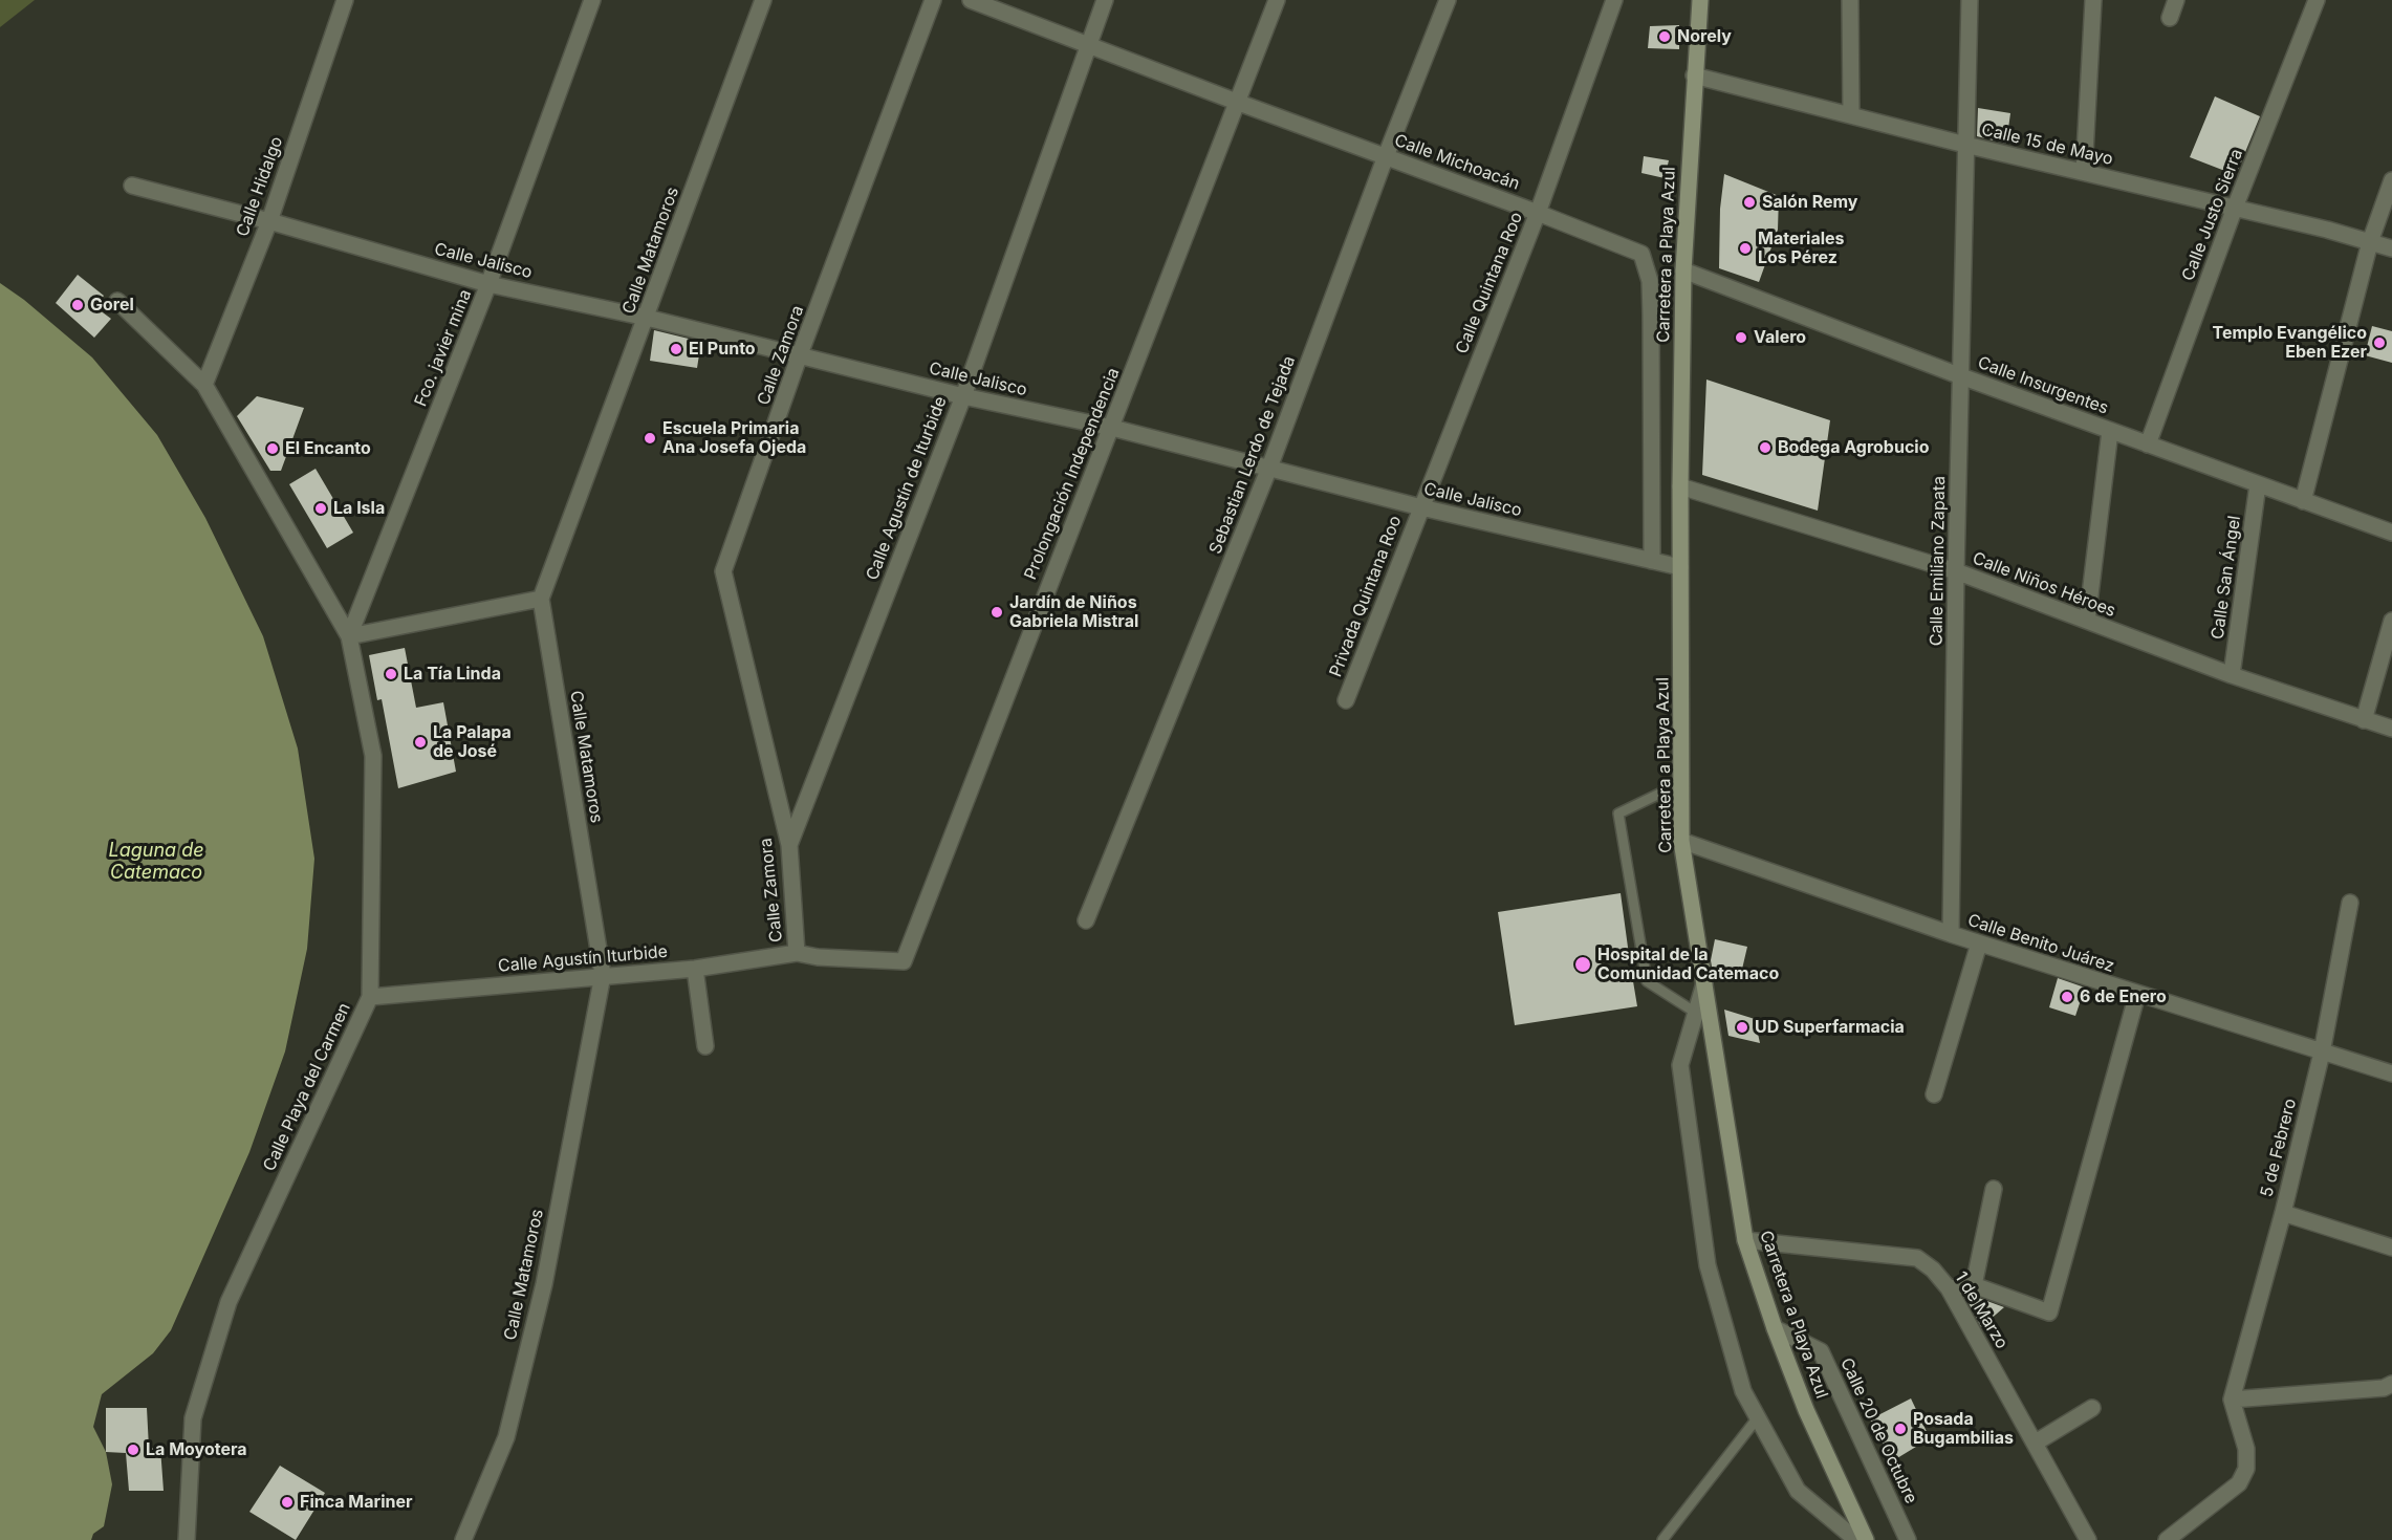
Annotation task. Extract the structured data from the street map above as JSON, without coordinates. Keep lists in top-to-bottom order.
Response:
{
  "streets": {
    "main road": ["Carretera a Playa Azul"],
    "street": [
      "Calle 15 de Mayo",
      "Calle Michoacán",
      "Calle Hidalgo",
      "Calle Justo Sierra",
      "Calle Matamoros",
      "Calle Jalisco",
      "Calle Quintana Roo",
      "Fco. javier mina",
      "Calle Zamora",
      "Calle Insurgentes",
      "Sebastian Lerdo de Tejada",
      "Prolongación Independencia",
      "Calle Agustín de Iturbide",
      "Calle Emiliano Zapata",
      "Calle San Ángel",
      "Calle Niños Héroes",
      "Privada Quintana Roo",
      "Calle Benito Juárez",
      "Calle Agustín Iturbide",
      "Calle Playa del Carmen",
      "5 de Febrero",
      "1 de Marzo",
      "Calle 20 de Octubre"
    ]
  },
  "crossings": [
    ["Calle 15 de Mayo", "Calle Justo Sierra"],
    ["Calle 15 de Mayo", "Carretera a Playa Azul"],
    ["Calle 15 de Mayo", "Calle Emiliano Zapata"],
    ["Calle Michoacán", "Calle Jalisco"],
    ["Calle Michoacán", "Calle Quintana Roo"],
    ["Calle Michoacán", "Sebastian Lerdo de Tejada"],
    ["Calle Michoacán", "Prolongación Independencia"],
    ["Calle Michoacán", "Calle Agustín de Iturbide"],
    ["Calle Hidalgo", "Calle Jalisco"],
    ["Calle Justo Sierra", "Calle Insurgentes"],
    ["Calle Matamoros", "Calle Jalisco"],
    ["Calle Matamoros", "Calle Agustín Iturbide"],
    ["Carretera a Playa Azul", "Calle Jalisco"],
    ["Carretera a Playa Azul", "Calle Insurgentes"],
    ["Carretera a Playa Azul", "Calle Niños Héroes"],
    ["Carretera a Playa Azul", "Calle Benito Juárez"],
    ["Carretera a Playa Azul", "1 de Marzo"],
    ["Carretera a Playa Azul", "Calle 20 de Octubre"],
    ["Calle Jalisco", "Calle Quintana Roo"],
    ["Calle Jalisco", "Fco. javier mina"],
    ["Calle Jalisco", "Calle Zamora"],
    ["Calle Jalisco", "Sebastian Lerdo de Tejada"],
    ["Calle Jalisco", "Prolongación Independencia"],
    ["Calle Jalisco", "Calle Agustín de Iturbide"],
    ["Calle Jalisco", "Privada Quintana Roo"],
    ["Calle Quintana Roo", "Privada Quintana Roo"],
    ["Fco. javier mina", "Calle Playa del Carmen"],
    ["Calle Zamora", "Calle Agustín de Iturbide"],
    ["Calle Zamora", "Calle Agustín Iturbide"],
    ["Calle Insurgentes", "Calle Emiliano Zapata"],
    ["Calle Insurgentes", "Calle San Ángel"],
    ["Prolongación Independencia", "Calle Agustín Iturbide"],
    ["Calle Emiliano Zapata", "Calle Niños Héroes"],
    ["Calle Emiliano Zapata", "Calle Benito Juárez"],
    ["Calle San Ángel", "Calle Niños Héroes"],
    ["Calle Benito Juárez", "5 de Febrero"],
    ["Calle Agustín Iturbide", "Calle Playa del Carmen"]
  ],
  "water": ["Laguna de Catemaco"],
  "places": [
    "Norely",
    "Salón Remy",
    "Materiales Los Pérez",
    "Gorel",
    "Valero",
    "Templo Evangélico Eben Ezer",
    "El Punto",
    "Escuela Primaria Ana Josefa Ojeda",
    "Bodega Agrobucio",
    "El Encanto",
    "La Isla",
    "Jardín de Niños Gabriela Mistral",
    "La Tía Linda",
    "La Palapa de José",
    "Hospital de la Comunidad Catemaco",
    "6 de Enero",
    "UD Superfarmacia",
    "Posada Bugambilias",
    "La Moyotera",
    "Finca Mariner"
  ]
}
